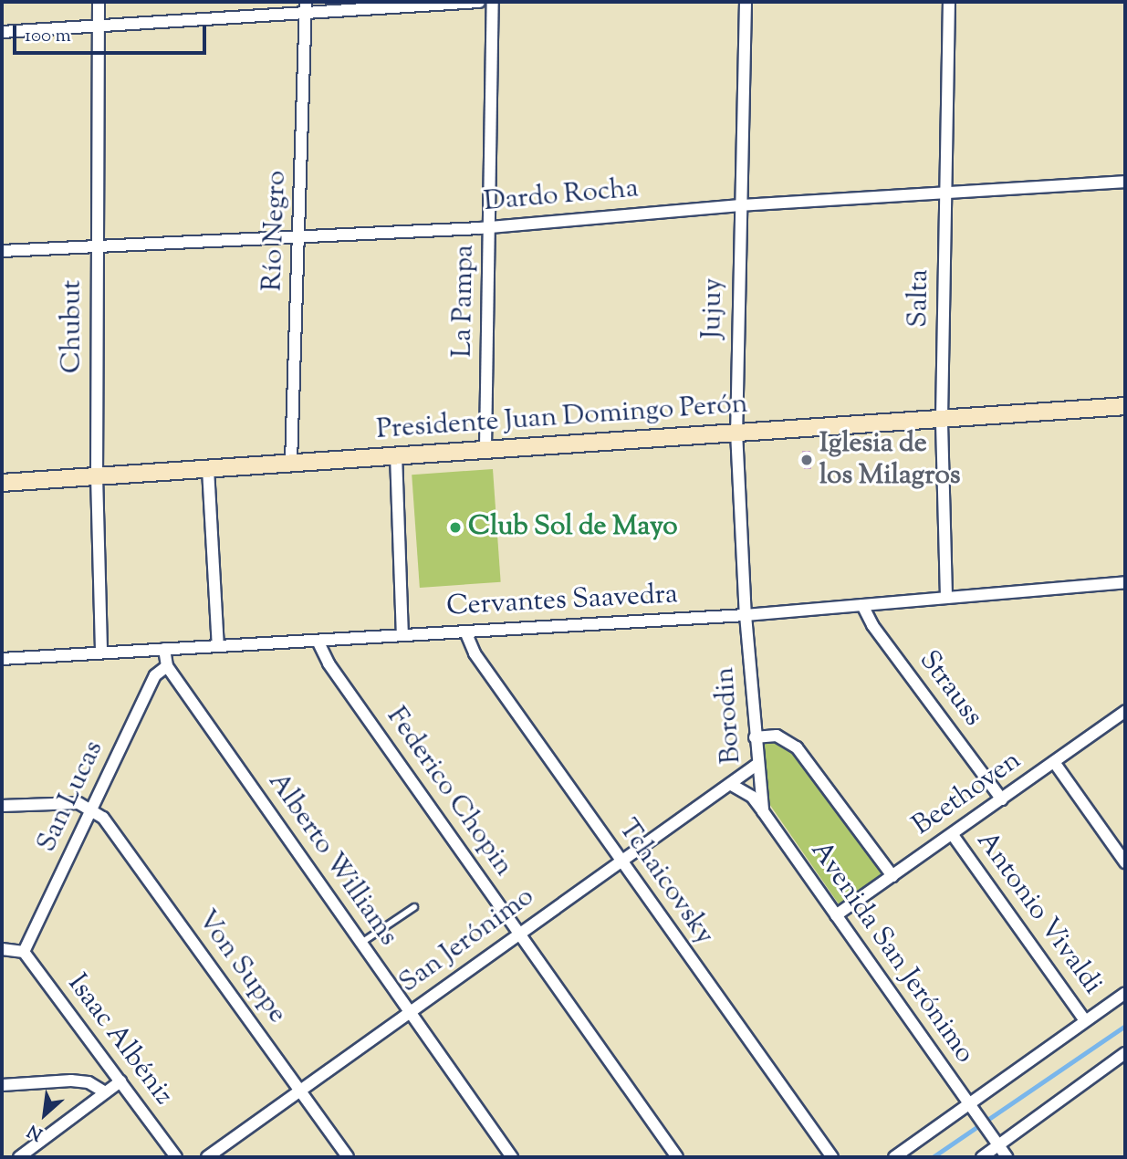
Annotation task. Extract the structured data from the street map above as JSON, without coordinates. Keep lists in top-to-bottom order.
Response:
{
  "streets": {
    "street": [
      "Dardo Rocha",
      "Río Negro",
      "Salta",
      "La Pampa",
      "Jujuy",
      "Chubut",
      "Presidente Juan Domingo Perón",
      "Cervantes Saavedra",
      "Strauss",
      "Borodin",
      "Federico Chopin",
      "Beethoven",
      "San Lucas",
      "Alberto Williams",
      "Tchaicovsky",
      "Antonio Vivaldi",
      "San Jerónimo",
      "Avenida San Jerónimo",
      "Von Suppe",
      "Isaac Albéniz"
    ]
  },
  "crossings": [
    ["Dardo Rocha", "Río Negro"],
    ["Dardo Rocha", "Salta"],
    ["Dardo Rocha", "La Pampa"],
    ["Dardo Rocha", "Jujuy"],
    ["Dardo Rocha", "Chubut"],
    ["Río Negro", "Presidente Juan Domingo Perón"],
    ["Salta", "Presidente Juan Domingo Perón"],
    ["Salta", "Cervantes Saavedra"],
    ["La Pampa", "Presidente Juan Domingo Perón"],
    ["Jujuy", "Presidente Juan Domingo Perón"],
    ["Jujuy", "Cervantes Saavedra"],
    ["Jujuy", "Borodin"],
    ["Chubut", "Presidente Juan Domingo Perón"],
    ["Chubut", "Cervantes Saavedra"],
    ["Cervantes Saavedra", "Strauss"],
    ["Cervantes Saavedra", "Borodin"],
    ["Cervantes Saavedra", "Federico Chopin"],
    ["Cervantes Saavedra", "Alberto Williams"],
    ["Cervantes Saavedra", "Tchaicovsky"],
    ["Strauss", "Beethoven"],
    ["Borodin", "San Jerónimo"],
    ["Borodin", "Avenida San Jerónimo"],
    ["Federico Chopin", "San Jerónimo"],
    ["Beethoven", "Antonio Vivaldi"],
    ["Beethoven", "Avenida San Jerónimo"],
    ["San Lucas", "Alberto Williams"],
    ["San Lucas", "Von Suppe"],
    ["San Lucas", "Isaac Albéniz"],
    ["Alberto Williams", "San Jerónimo"],
    ["Tchaicovsky", "San Jerónimo"],
    ["San Jerónimo", "Avenida San Jerónimo"],
    ["San Jerónimo", "Von Suppe"]
  ],
  "places": ["Iglesia de los Milagros", "Club Sol de Mayo"],
  "scale_bar": "100 m",
  "north": "bottom left"
}
